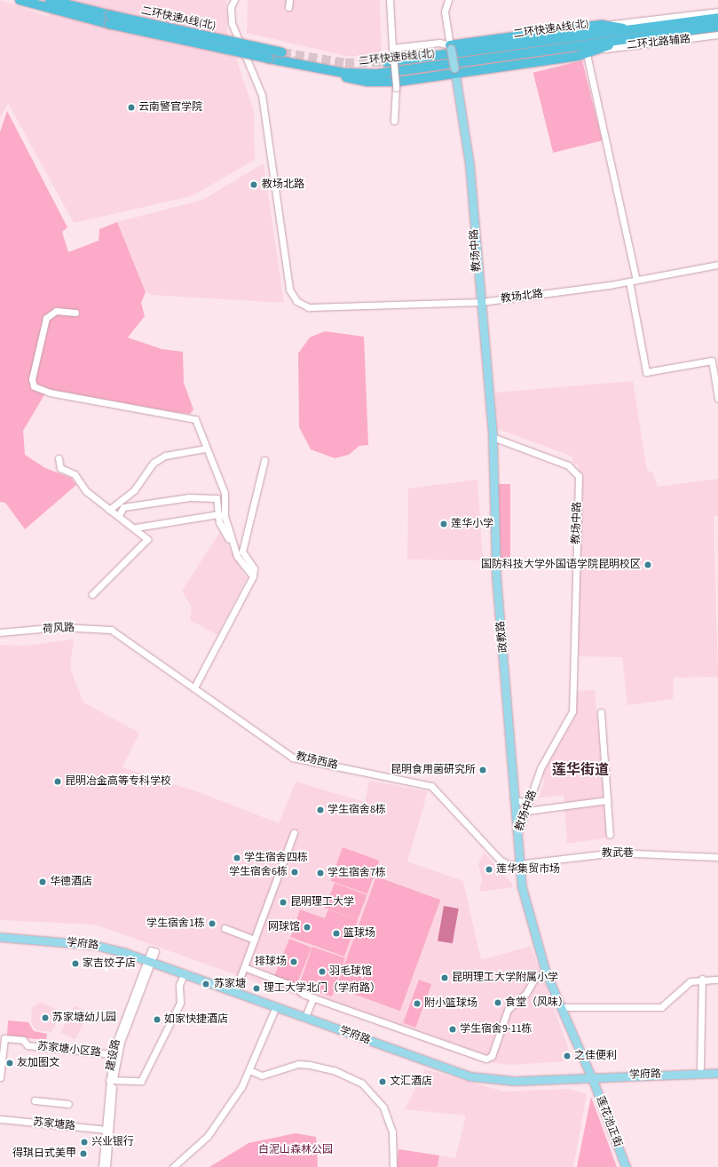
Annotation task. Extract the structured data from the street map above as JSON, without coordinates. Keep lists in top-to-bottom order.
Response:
{
  "streets": {
    "highway": ["二环快速A线(北)", "二环快速B线(北)"],
    "main road": [
      "教场中路",
      "政教路",
      "学府路",
      "莲花池正街"
    ],
    "street": [
      "二环北路辅路",
      "教场北路",
      "荷风路",
      "教场西路",
      "教武巷",
      "苏家塘小区路",
      "建设路",
      "苏家塘路"
    ]
  },
  "crossings": [
    ["二环快速A线(北)", "二环快速B线(北)"],
    ["教场中路", "教场北路"],
    ["教场中路", "政教路"],
    ["教场中路", "教场西路"],
    ["教场中路", "教武巷"],
    ["教场中路", "学府路"],
    ["教场中路", "莲花池正街"],
    ["荷风路", "教场西路"],
    ["教场西路", "教武巷"],
    ["学府路", "建设路"],
    ["学府路", "莲花池正街"],
    ["苏家塘小区路", "建设路"],
    ["建设路", "苏家塘路"]
  ],
  "districts": ["莲华街道"],
  "parks": ["白泥山森林公园"],
  "places": [
    "云南警官学院",
    "教场北路",
    "莲华小学",
    "国防科技大学外国语学院昆明校区",
    "昆明食用菌研究所",
    "昆明冶金高等专科学校",
    "学生宿舍8栋",
    "学生宿舍四栋",
    "莲华集贸市场",
    "学生宿舍6栋",
    "学生宿舍7栋",
    "华德酒店",
    "昆明理工大学",
    "学生宿舍1栋",
    "网球馆",
    "篮球场",
    "排球场",
    "家吉饺子店",
    "羽毛球馆",
    "昆明理工大学附属小学",
    "苏家塘",
    "理工大学北门（学府路）",
    "食堂（风味）",
    "附小篮球场",
    "苏家塘幼儿园",
    "如家快捷酒店",
    "学生宿舍9-11栋",
    "之佳便利",
    "友加图文",
    "文汇酒店",
    "兴业银行",
    "得琪日式美甲"
  ]
}
